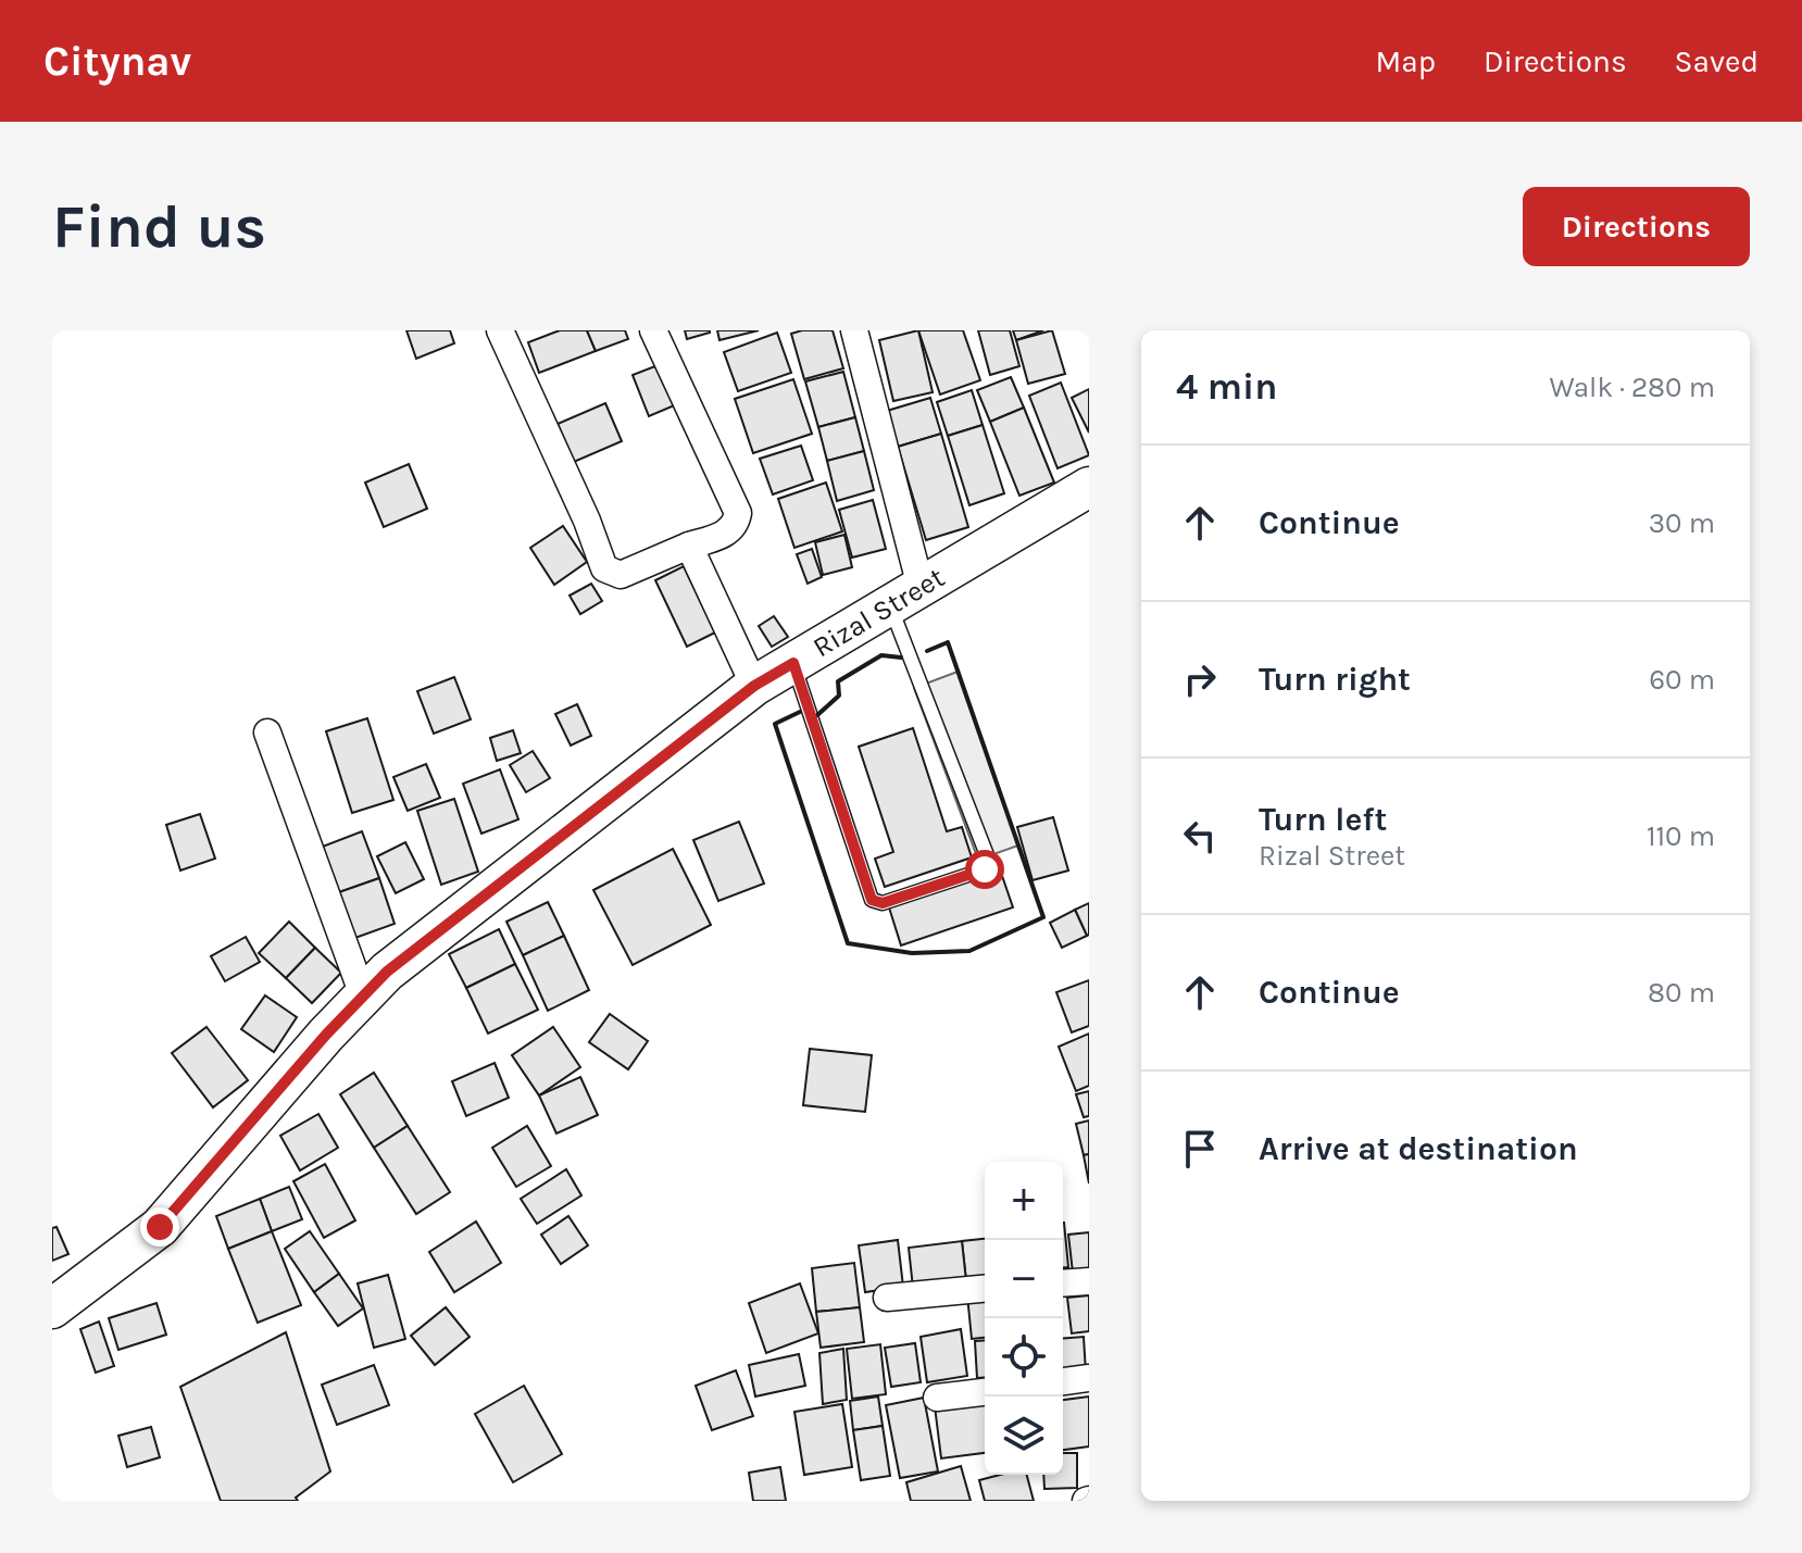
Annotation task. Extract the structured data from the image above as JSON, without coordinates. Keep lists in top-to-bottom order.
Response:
{
  "streets": {
    "main road": ["Rizal Street"]
  },
  "page": {
    "header": "Citynav",
    "nav": ["Map", "Directions", "Saved"],
    "buttons": "Directions",
    "title": "Find us",
    "heading": ["4 min", "Walk · 280 m"],
    "list": [
      ["Continue", "30 m"],
      ["Turn right", "60 m"],
      ["Turn left", "Rizal Street", "110 m"],
      ["Continue", "80 m"],
      "Arrive at destination"
    ],
    "map_buttons": ["+", "−"]
  }
}
